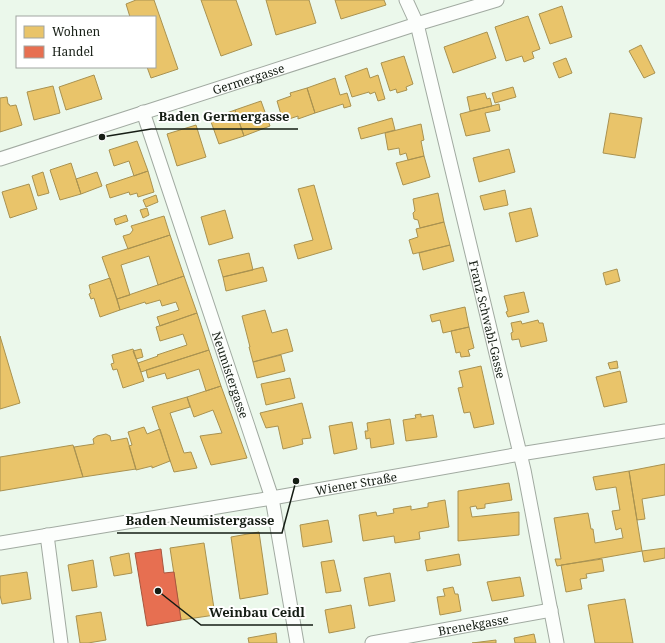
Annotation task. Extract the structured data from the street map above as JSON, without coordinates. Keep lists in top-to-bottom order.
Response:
{
  "streets": {
    "street": [
      "Germergasse",
      "Franz Schwabl-Gasse",
      "Neumistergasse",
      "Wiener Straße",
      "Brenekgasse"
    ]
  },
  "crossings": [
    ["Germergasse", "Franz Schwabl-Gasse"],
    ["Germergasse", "Neumistergasse"],
    ["Franz Schwabl-Gasse", "Wiener Straße"],
    ["Franz Schwabl-Gasse", "Brenekgasse"],
    ["Neumistergasse", "Wiener Straße"]
  ],
  "places": ["Baden Germergasse", "Baden Neumistergasse", "Weinbau Ceidl"],
  "legend": ["Wohnen", "Handel"]
}
